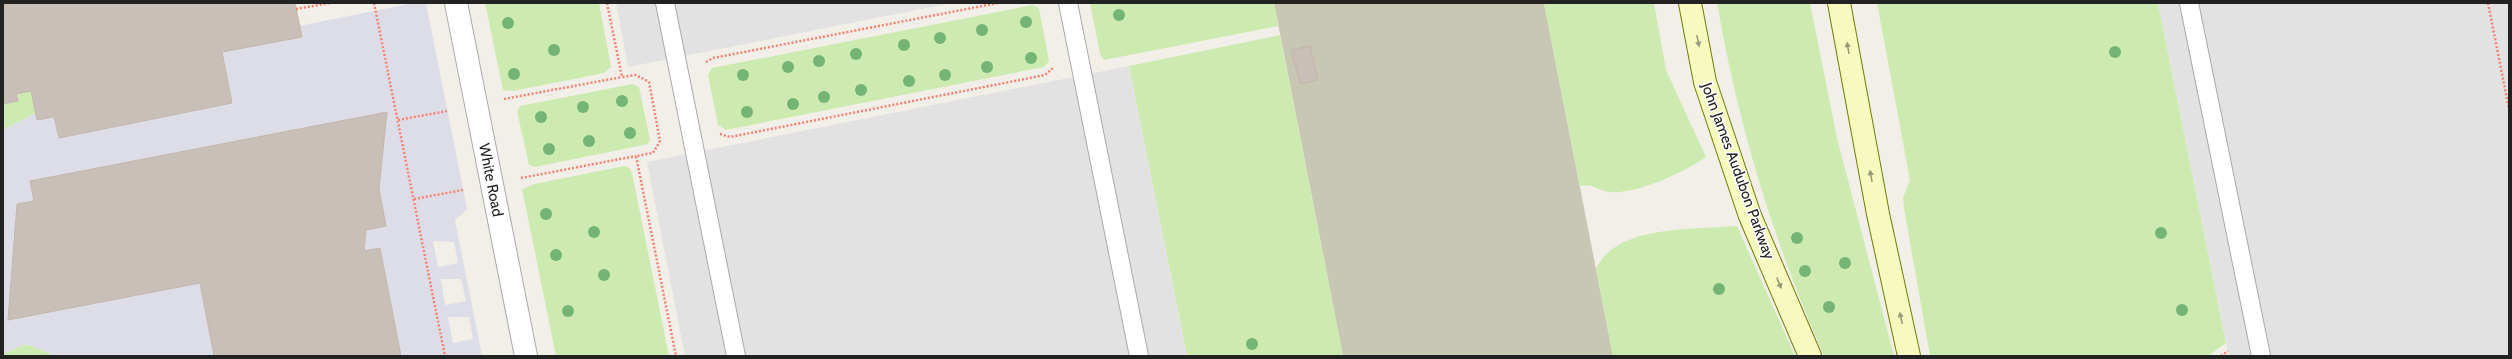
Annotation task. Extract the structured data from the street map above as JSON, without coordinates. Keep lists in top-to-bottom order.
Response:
{
  "streets": {
    "main road": ["John James Audubon Parkway"],
    "street": ["White Road"]
  }
}
